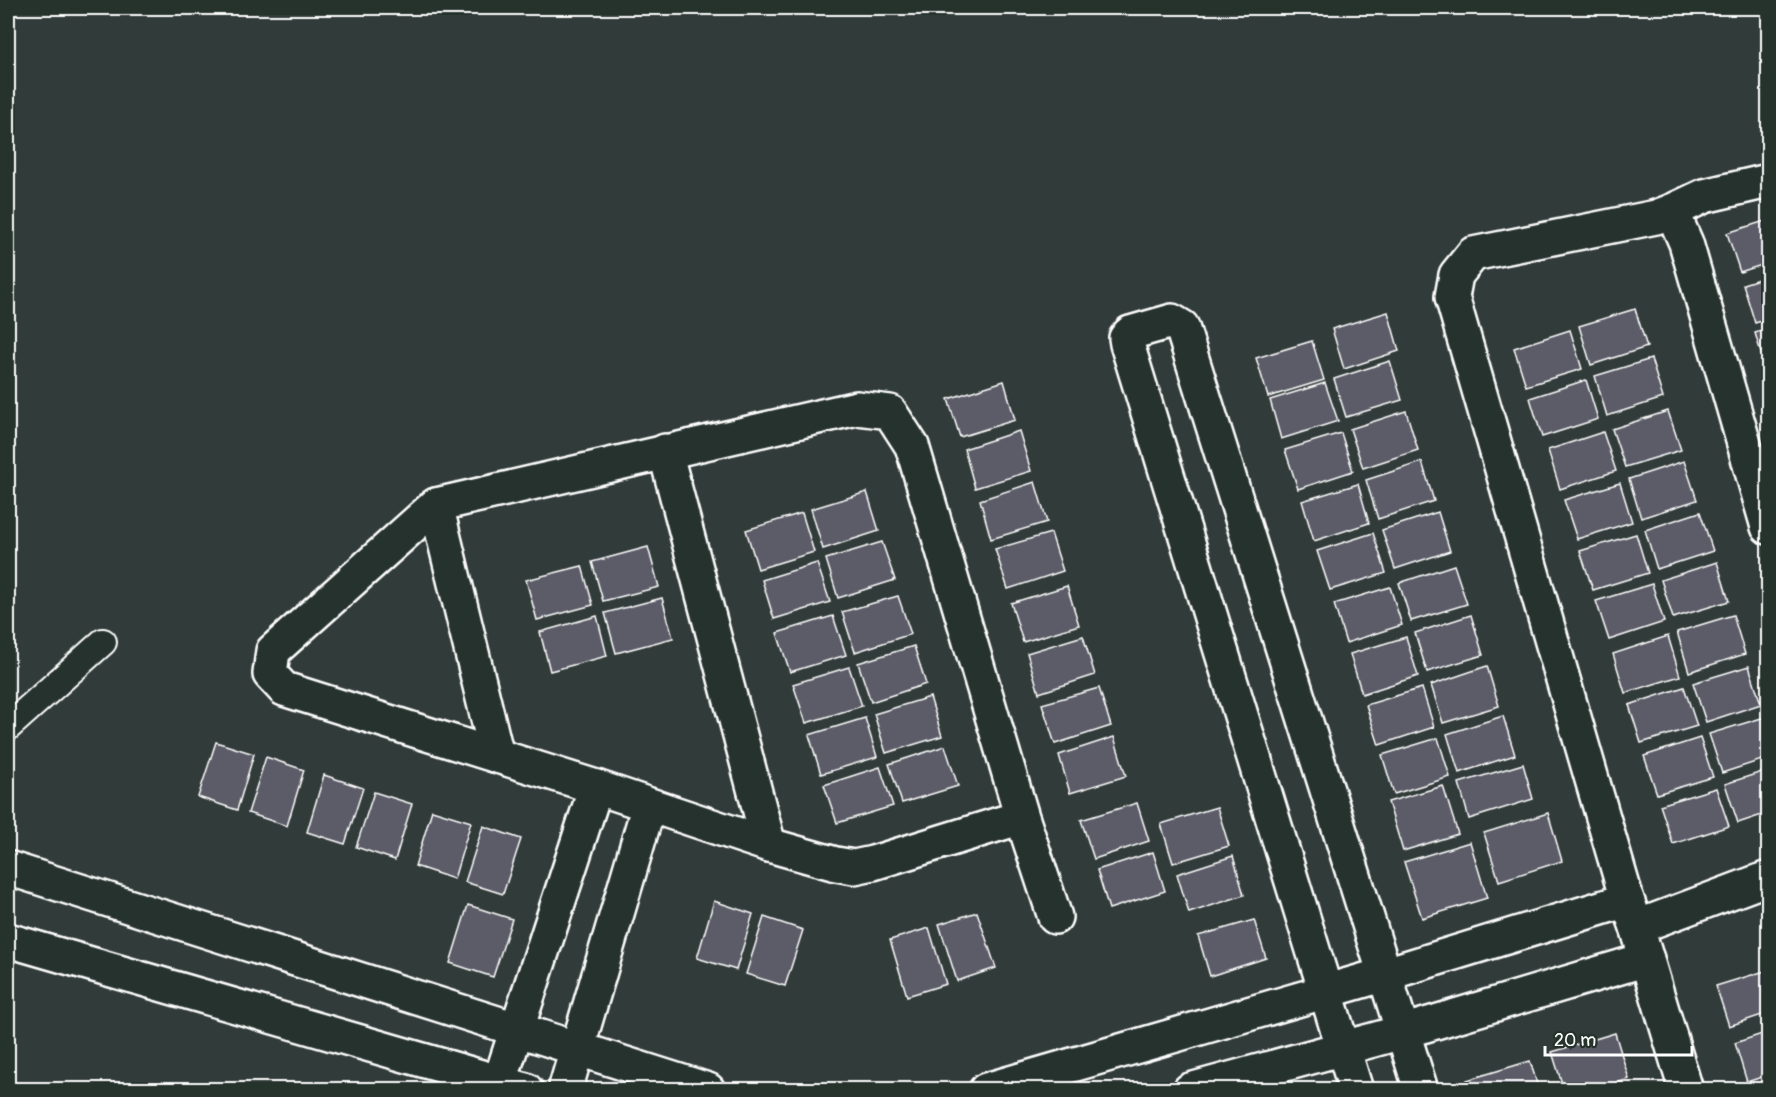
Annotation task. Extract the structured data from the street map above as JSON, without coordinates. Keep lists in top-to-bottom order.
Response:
{
  "scale_bar": "20 m"
}
